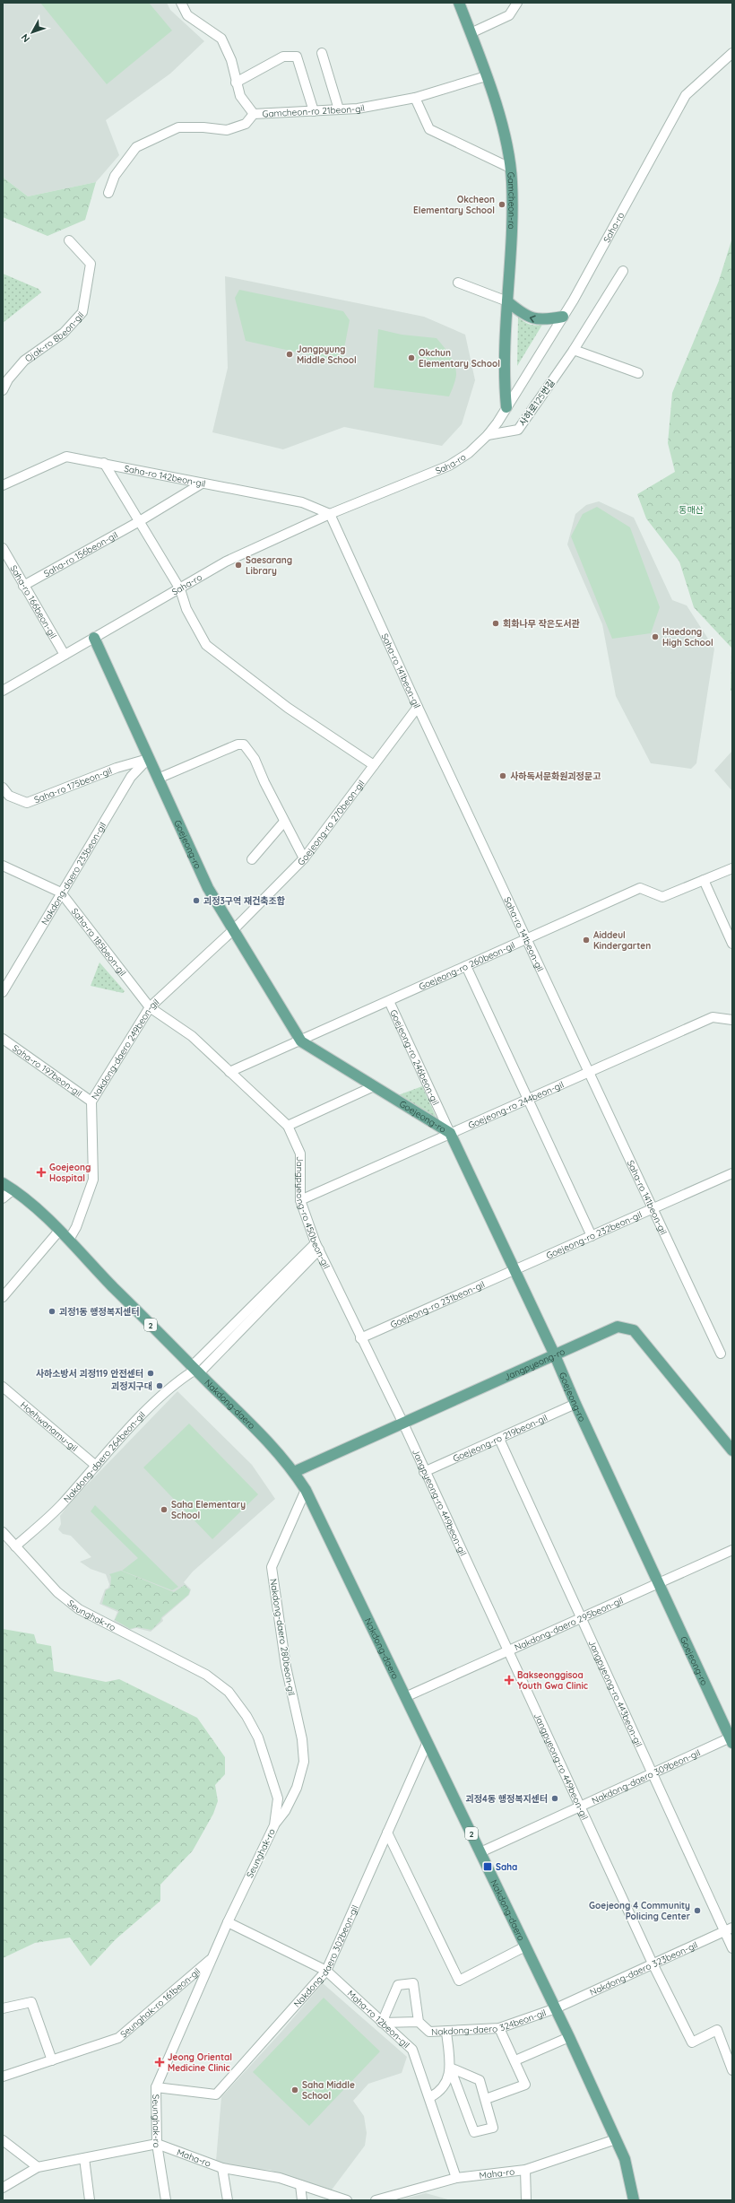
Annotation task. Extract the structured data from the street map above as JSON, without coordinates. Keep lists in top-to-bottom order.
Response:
{
  "streets": {
    "main road": [
      "Gamcheon-ro",
      "Goejeong-ro",
      "2",
      "Jangpyeong-ro",
      "Nakdong-daero"
    ],
    "street": [
      "Gamcheon-ro 21beon-gil",
      "Saha-ro",
      "Ojak-ro 8beon-gil",
      "사하로125번길",
      "Saha-ro 142beon-gil",
      "Saha-ro 156beon-gil",
      "Saha-ro 166beon-gil",
      "Saha-ro 141beon-gil",
      "Saha-ro 175beon-gil",
      "Goejeong-ro 270beon-gil",
      "Nakdong-daero 233beon-gil",
      "Saha-ro 185beon-gil",
      "Goejeong-ro 260beon-gil",
      "Nakdong-daero 249beon-gil",
      "Goejeong-ro 246beon-gil",
      "Saha-ro 197beon-gil",
      "Goejeong-ro 244beon-gil",
      "Jangpyeong-ro 450beon-gil",
      "Goejeong-ro 232beon-gil",
      "Goejeong-ro 231beon-gil",
      "Hoehwanamu-gil",
      "Goejeong-ro 219beon-gil",
      "Nakdong-daero 264beon-gil",
      "Jangpyeong-ro 449beon-gil",
      "Seunghak-ro",
      "Nakdong-daero 295beon-gil",
      "Nakdong-daero 280beon-gil",
      "Jangpyeong-ro 443beon-gil",
      "Nakdong-daero 309beon-gil",
      "Nakdong-daero 302beon-gil",
      "Nakdong-daero 323beon-gil",
      "Seunghak-ro 161beon-gil",
      "Maha-ro 12beon-gil",
      "Nakdong-daero 324beon-gil",
      "Maha-ro"
    ]
  },
  "crossings": [
    ["Gamcheon-ro 21beon-gil", "Gamcheon-ro"],
    ["Gamcheon-ro", "Saha-ro"],
    ["Saha-ro", "사하로125번길"],
    ["Saha-ro", "Saha-ro 142beon-gil"],
    ["Saha-ro", "Saha-ro 166beon-gil"],
    ["Saha-ro", "Saha-ro 141beon-gil"],
    ["Saha-ro", "Goejeong-ro"],
    ["Saha-ro 142beon-gil", "Saha-ro 156beon-gil"],
    ["Saha-ro 142beon-gil", "Saha-ro 141beon-gil"],
    ["Saha-ro 156beon-gil", "Saha-ro 166beon-gil"],
    ["Saha-ro 141beon-gil", "Goejeong-ro 270beon-gil"],
    ["Saha-ro 141beon-gil", "Goejeong-ro 260beon-gil"],
    ["Saha-ro 141beon-gil", "Goejeong-ro 244beon-gil"],
    ["Saha-ro 141beon-gil", "Goejeong-ro 232beon-gil"],
    ["Saha-ro 175beon-gil", "Goejeong-ro"],
    ["Saha-ro 175beon-gil", "Nakdong-daero 233beon-gil"],
    ["Goejeong-ro 270beon-gil", "Goejeong-ro"],
    ["Goejeong-ro 270beon-gil", "Nakdong-daero 249beon-gil"],
    ["Goejeong-ro", "Nakdong-daero 233beon-gil"],
    ["Goejeong-ro", "Goejeong-ro 260beon-gil"],
    ["Goejeong-ro", "Nakdong-daero 249beon-gil"],
    ["Goejeong-ro", "Goejeong-ro 246beon-gil"],
    ["Goejeong-ro", "Goejeong-ro 244beon-gil"],
    ["Goejeong-ro", "Goejeong-ro 232beon-gil"],
    ["Goejeong-ro", "Goejeong-ro 231beon-gil"],
    ["Goejeong-ro", "Jangpyeong-ro"],
    ["Goejeong-ro", "Goejeong-ro 219beon-gil"],
    ["Goejeong-ro", "Nakdong-daero 295beon-gil"],
    ["Goejeong-ro", "Nakdong-daero 309beon-gil"],
    ["Nakdong-daero 233beon-gil", "Saha-ro 185beon-gil"],
    ["Saha-ro 185beon-gil", "Nakdong-daero 249beon-gil"],
    ["Saha-ro 185beon-gil", "Jangpyeong-ro 450beon-gil"],
    ["Goejeong-ro 260beon-gil", "Goejeong-ro 246beon-gil"],
    ["Nakdong-daero 249beon-gil", "Saha-ro 197beon-gil"],
    ["Nakdong-daero 249beon-gil", "Jangpyeong-ro 450beon-gil"],
    ["Nakdong-daero 249beon-gil", "Nakdong-daero"],
    ["Goejeong-ro 246beon-gil", "Goejeong-ro 244beon-gil"],
    ["Goejeong-ro 244beon-gil", "Jangpyeong-ro 450beon-gil"],
    ["Jangpyeong-ro 450beon-gil", "Goejeong-ro 231beon-gil"],
    ["Jangpyeong-ro 450beon-gil", "Jangpyeong-ro"],
    ["Jangpyeong-ro 450beon-gil", "Nakdong-daero 264beon-gil"],
    ["Jangpyeong-ro 450beon-gil", "Jangpyeong-ro 449beon-gil"],
    ["Goejeong-ro 232beon-gil", "Goejeong-ro 231beon-gil"],
    ["Jangpyeong-ro", "Nakdong-daero"],
    ["Jangpyeong-ro", "Jangpyeong-ro 449beon-gil"],
    ["Nakdong-daero", "Nakdong-daero 264beon-gil"],
    ["Nakdong-daero", "Nakdong-daero 295beon-gil"],
    ["Nakdong-daero", "Nakdong-daero 280beon-gil"],
    ["Nakdong-daero", "Nakdong-daero 309beon-gil"],
    ["Nakdong-daero", "Nakdong-daero 302beon-gil"],
    ["Nakdong-daero", "Nakdong-daero 323beon-gil"],
    ["Nakdong-daero", "Nakdong-daero 324beon-gil"],
    ["Nakdong-daero", "Maha-ro"],
    ["Hoehwanamu-gil", "Nakdong-daero 264beon-gil"],
    ["Goejeong-ro 219beon-gil", "Jangpyeong-ro 449beon-gil"],
    ["Goejeong-ro 219beon-gil", "Jangpyeong-ro 443beon-gil"],
    ["Nakdong-daero 264beon-gil", "Seunghak-ro"],
    ["Jangpyeong-ro 449beon-gil", "Nakdong-daero 295beon-gil"],
    ["Jangpyeong-ro 449beon-gil", "Nakdong-daero 309beon-gil"],
    ["Jangpyeong-ro 449beon-gil", "Nakdong-daero 323beon-gil"],
    ["Seunghak-ro", "Nakdong-daero 280beon-gil"],
    ["Seunghak-ro", "Nakdong-daero 302beon-gil"],
    ["Seunghak-ro", "Seunghak-ro 161beon-gil"],
    ["Seunghak-ro", "Maha-ro 12beon-gil"],
    ["Seunghak-ro", "Maha-ro"],
    ["Nakdong-daero 295beon-gil", "Jangpyeong-ro 443beon-gil"],
    ["Jangpyeong-ro 443beon-gil", "Nakdong-daero 309beon-gil"],
    ["Jangpyeong-ro 443beon-gil", "Nakdong-daero 323beon-gil"],
    ["Nakdong-daero 302beon-gil", "Maha-ro 12beon-gil"],
    ["Nakdong-daero 323beon-gil", "Nakdong-daero 324beon-gil"],
    ["Maha-ro 12beon-gil", "Nakdong-daero 324beon-gil"],
    ["Maha-ro 12beon-gil", "Maha-ro"]
  ],
  "parks": ["동매산"],
  "places": {
    "other": [
      "Okcheon Elementary School",
      "Jangpyung Middle School",
      "Okchun Elementary School",
      "Saesarang Library",
      "회화나무 작은도서관",
      "Haedong High School",
      "사하독서문화원괴정문고",
      "괴정3구역 재건축조합",
      "Aiddeul Kindergarten",
      "괴정1동 행정복지센터",
      "사하소방서 괴정119 안전센터",
      "괴정지구대",
      "Saha Elementary School",
      "괴정4동 행정복지센터",
      "Goejeong 4 Community Policing Center",
      "Saha Middle School"
    ],
    "health": ["Goejeong Hospital", "Bakseonggisoa Youth Gwa Clinic", "Jeong Oriental Medicine Clinic"],
    "transit": ["Saha"]
  },
  "north": "bottom left"
}
